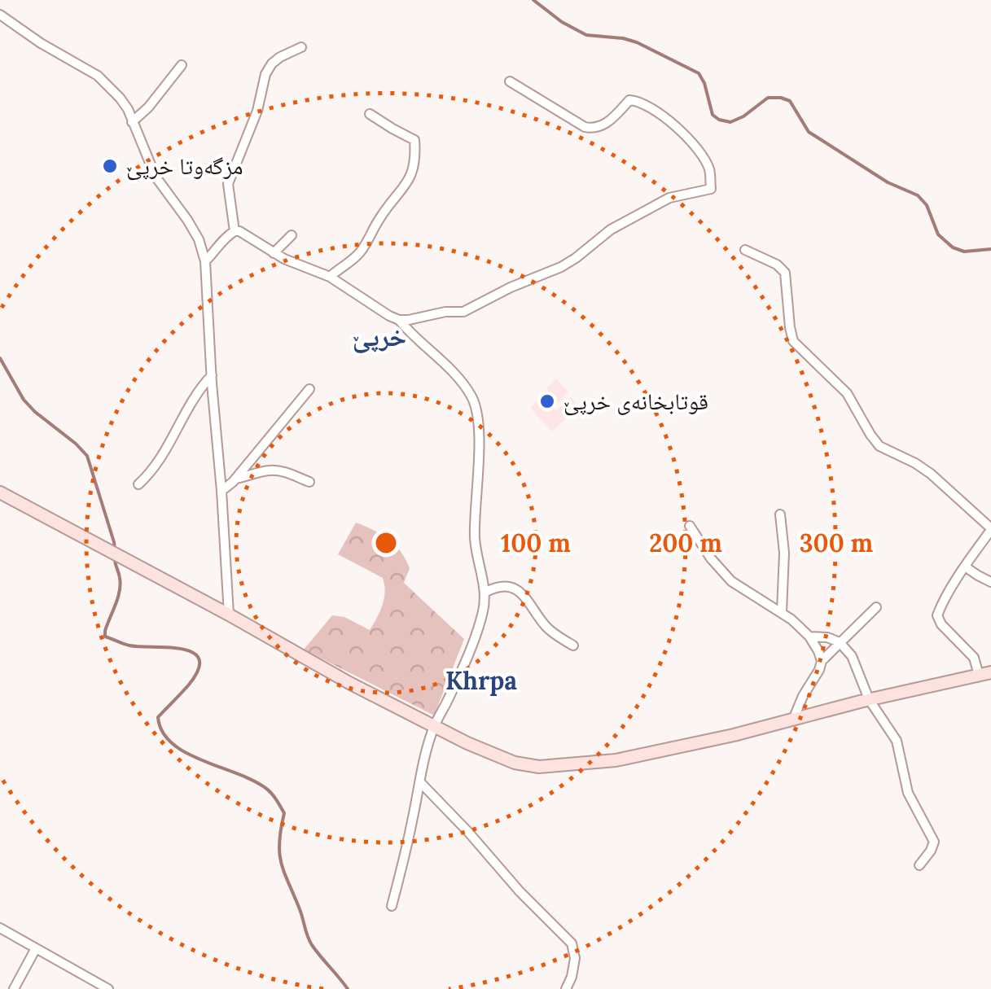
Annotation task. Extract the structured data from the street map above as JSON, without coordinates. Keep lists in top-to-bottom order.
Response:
{
  "districts": ["خرپێ", "Khrpa"],
  "places": ["مزگەوتا خرپێ", "قوتابخانەی خرپێ"],
  "rings": ["100 m", "200 m", "300 m"]
}
